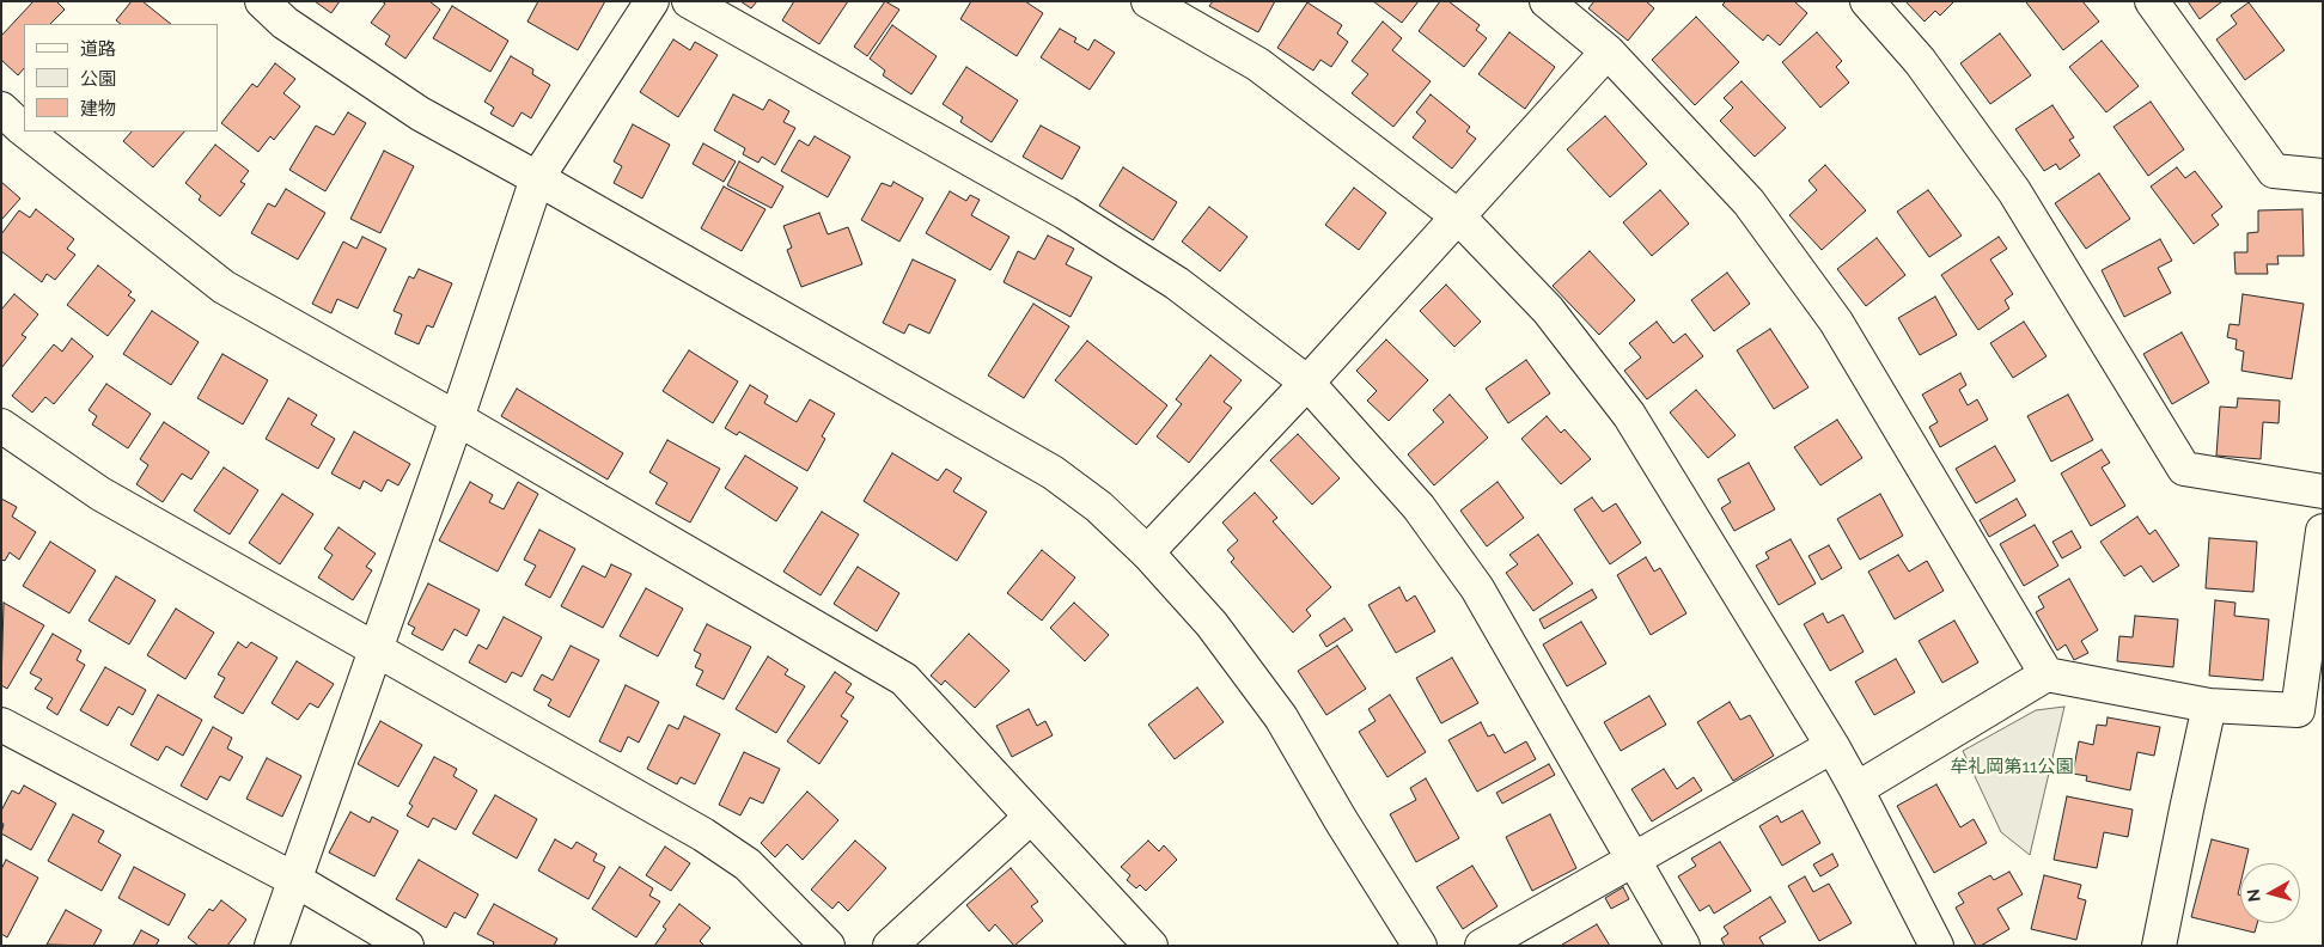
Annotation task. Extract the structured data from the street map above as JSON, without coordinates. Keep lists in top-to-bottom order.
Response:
{
  "parks": ["牟礼岡第11公園"],
  "legend": ["道路", "公園", "建物"],
  "north": "left"
}
